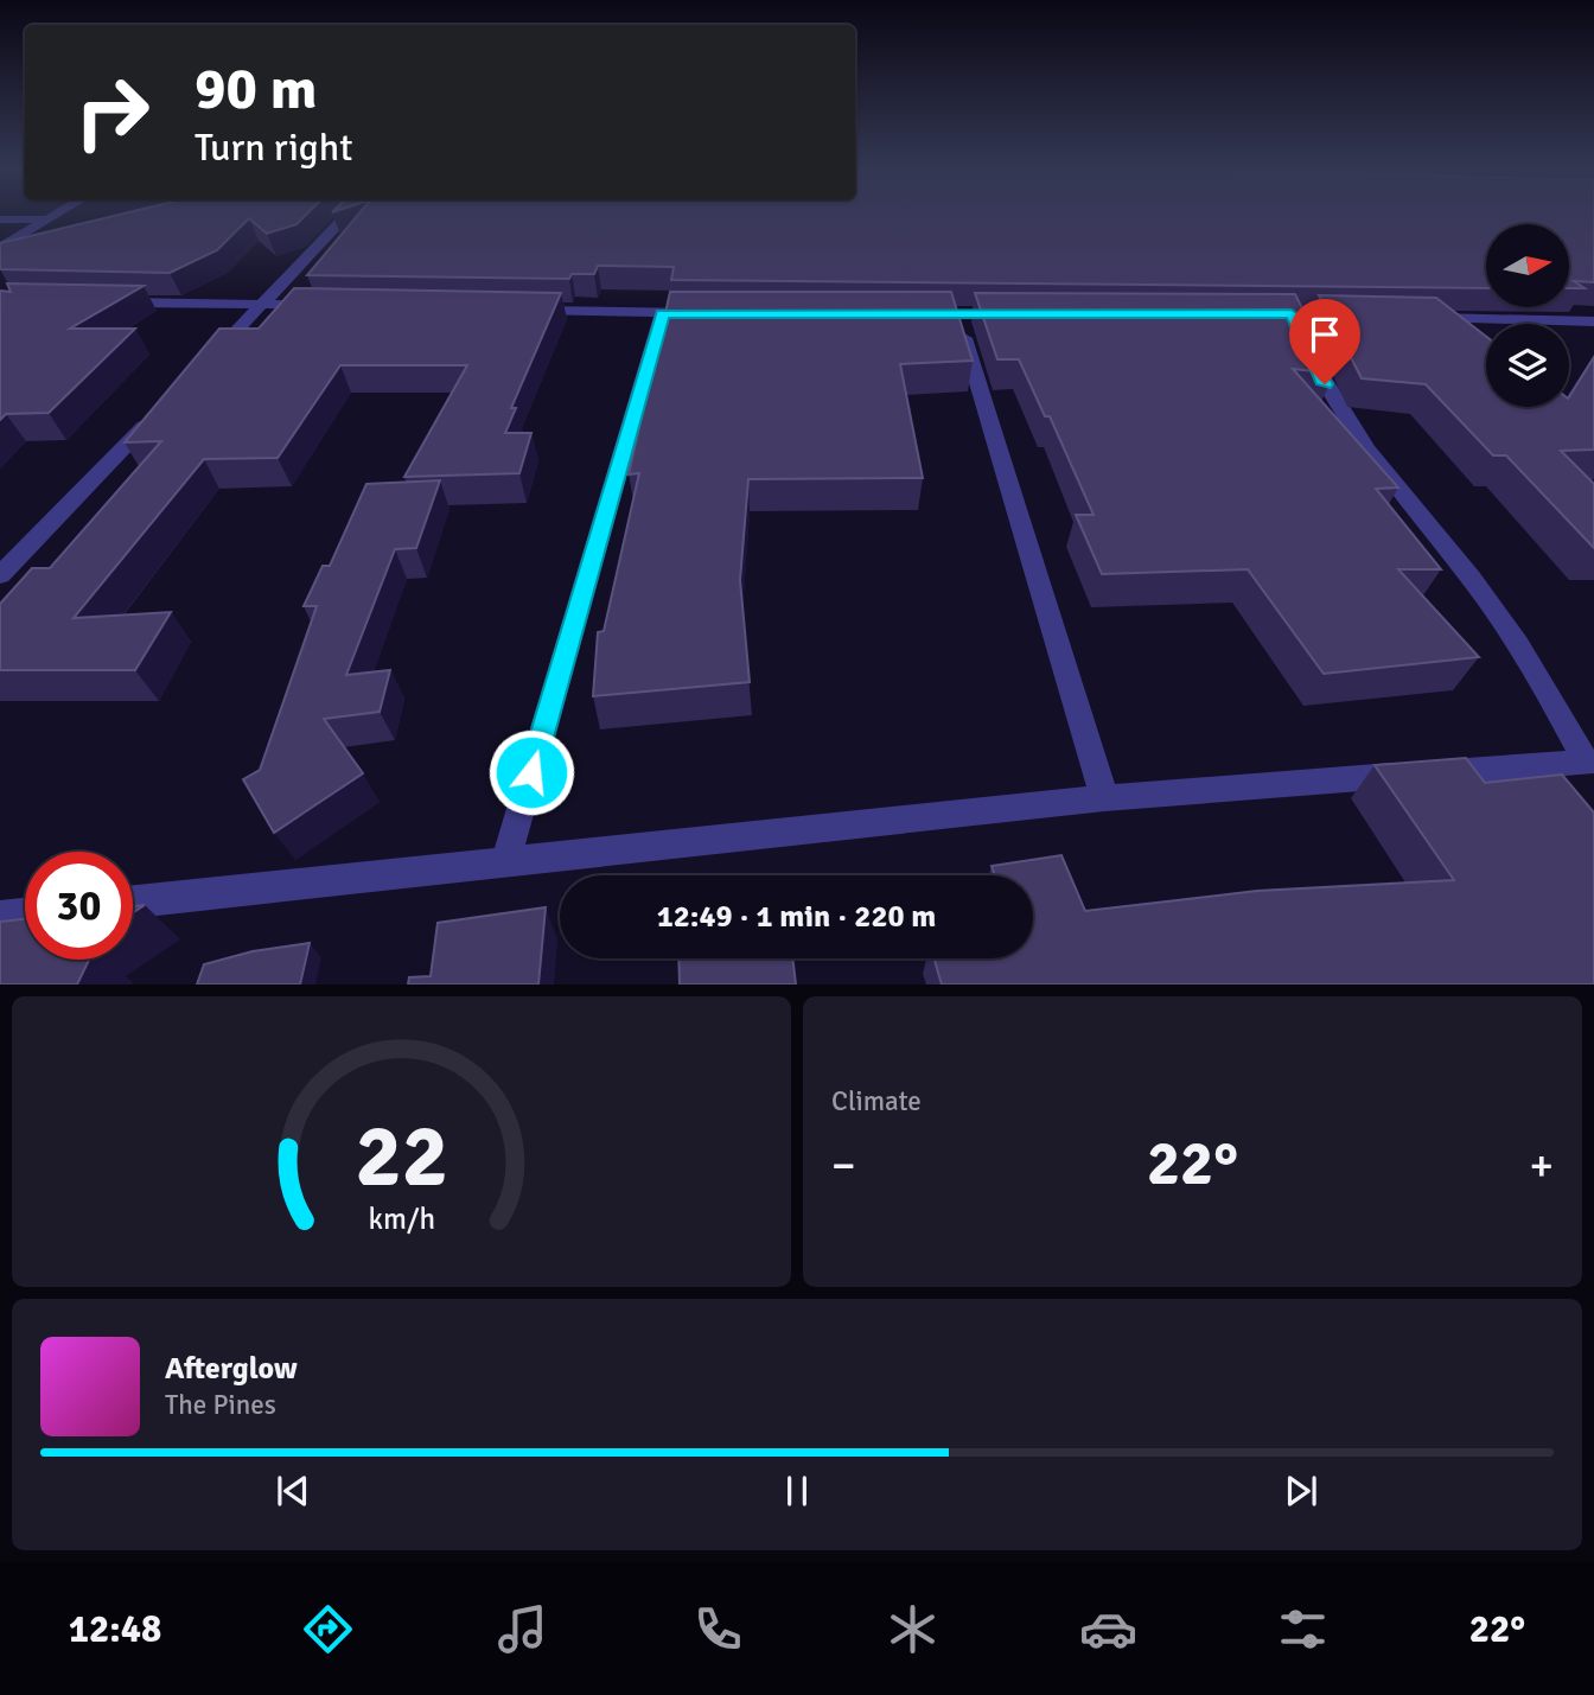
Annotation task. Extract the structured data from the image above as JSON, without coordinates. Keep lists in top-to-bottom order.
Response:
{
  "north": "right",
  "page": {
    "turn": ["90 m", "Turn right"],
    "limit": "30",
    "trip": "12:49 · 1 min · 220 m",
    "tile": "Climate",
    "heat": ["−", "22°", "+"],
    "song": ["Afterglow", "The Pines"],
    "tabs": ["12:48", "22°"],
    "gauge": ["22", "km/h"]
  }
}
